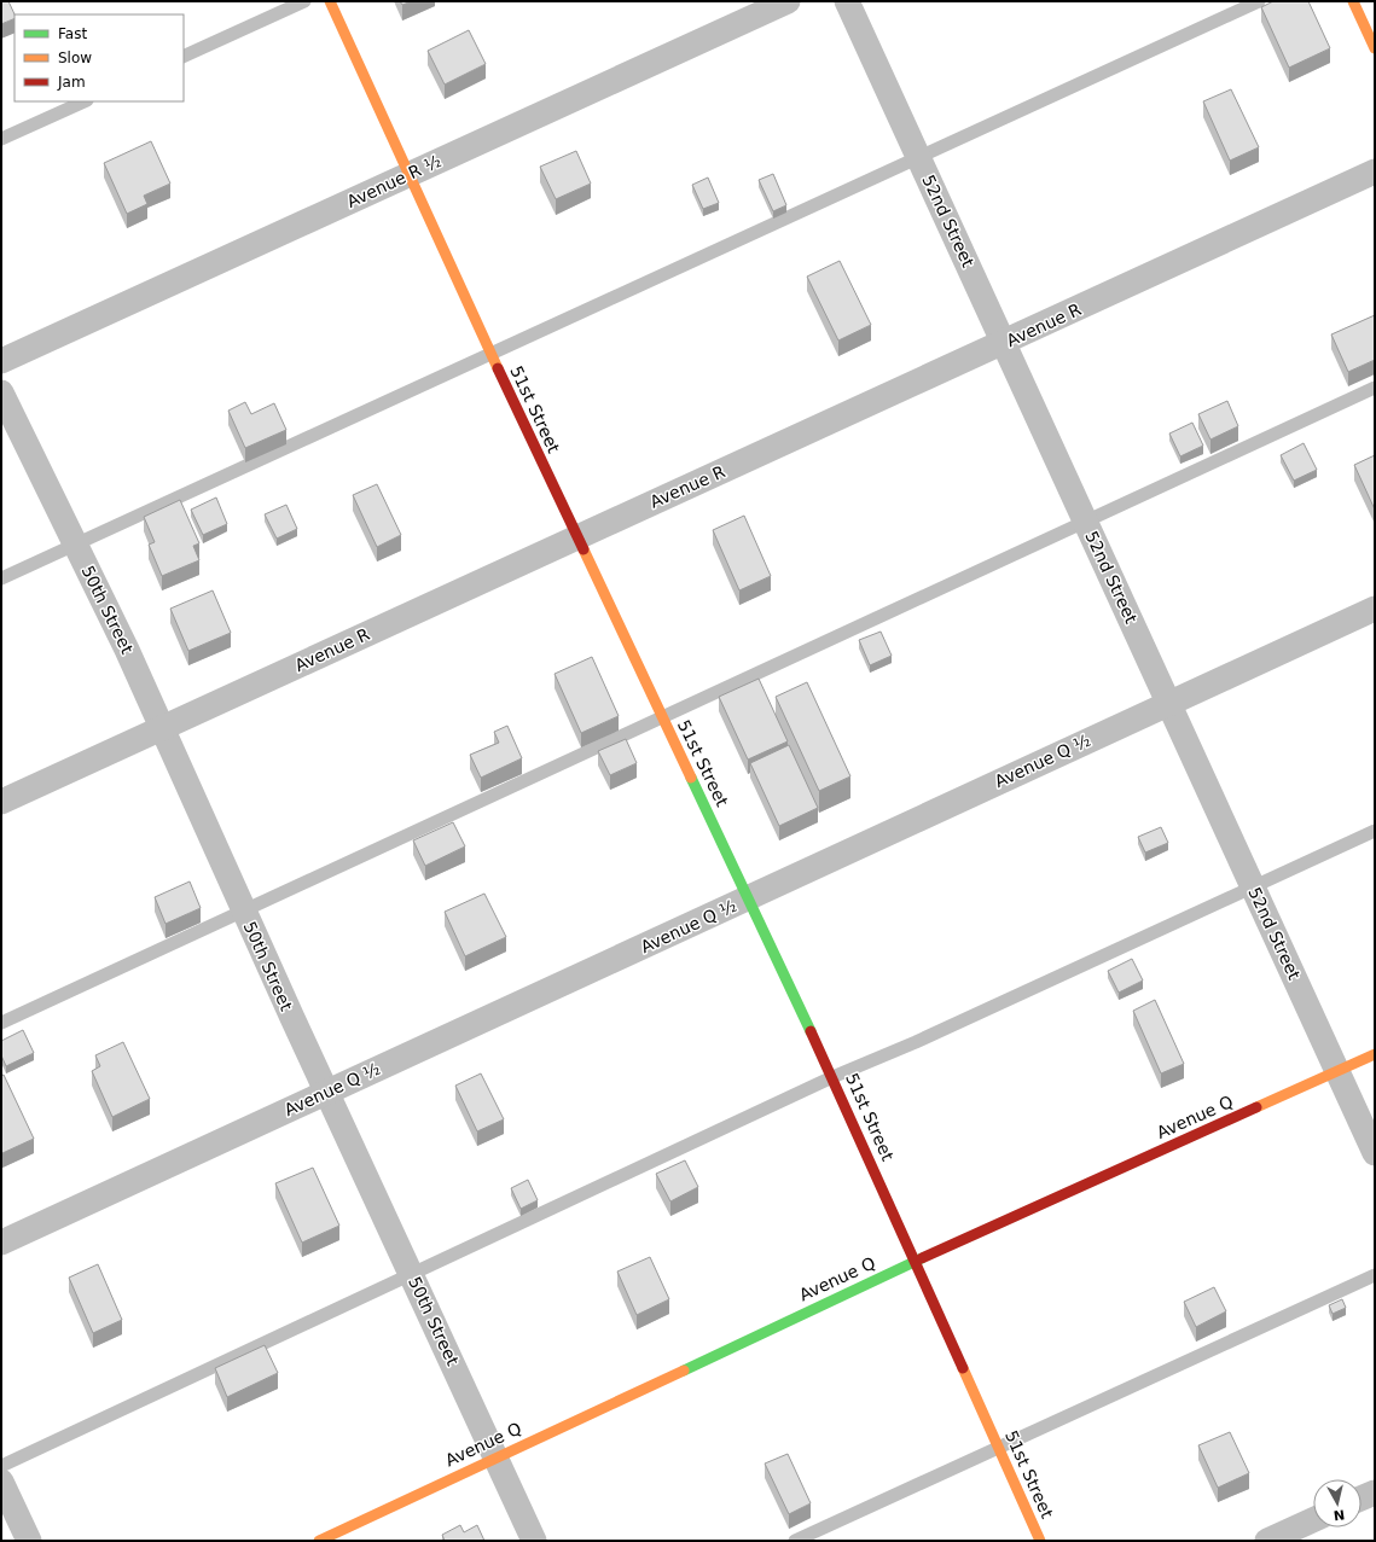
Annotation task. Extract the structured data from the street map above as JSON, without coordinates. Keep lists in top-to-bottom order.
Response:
{
  "streets": {
    "street": [
      "Avenue R ½",
      "52nd Street",
      "Avenue R",
      "51st Street",
      "50th Street",
      "Avenue Q ½",
      "Avenue Q"
    ]
  },
  "crossings": [
    ["Avenue R ½", "51st Street"],
    ["52nd Street", "Avenue R"],
    ["52nd Street", "Avenue Q ½"],
    ["52nd Street", "Avenue Q"],
    ["Avenue R", "51st Street"],
    ["Avenue R", "50th Street"],
    ["51st Street", "Avenue Q ½"],
    ["51st Street", "Avenue Q"],
    ["50th Street", "Avenue Q ½"],
    ["50th Street", "Avenue Q"]
  ],
  "legend": ["Fast", "Slow", "Jam"],
  "north": "bottom"
}
